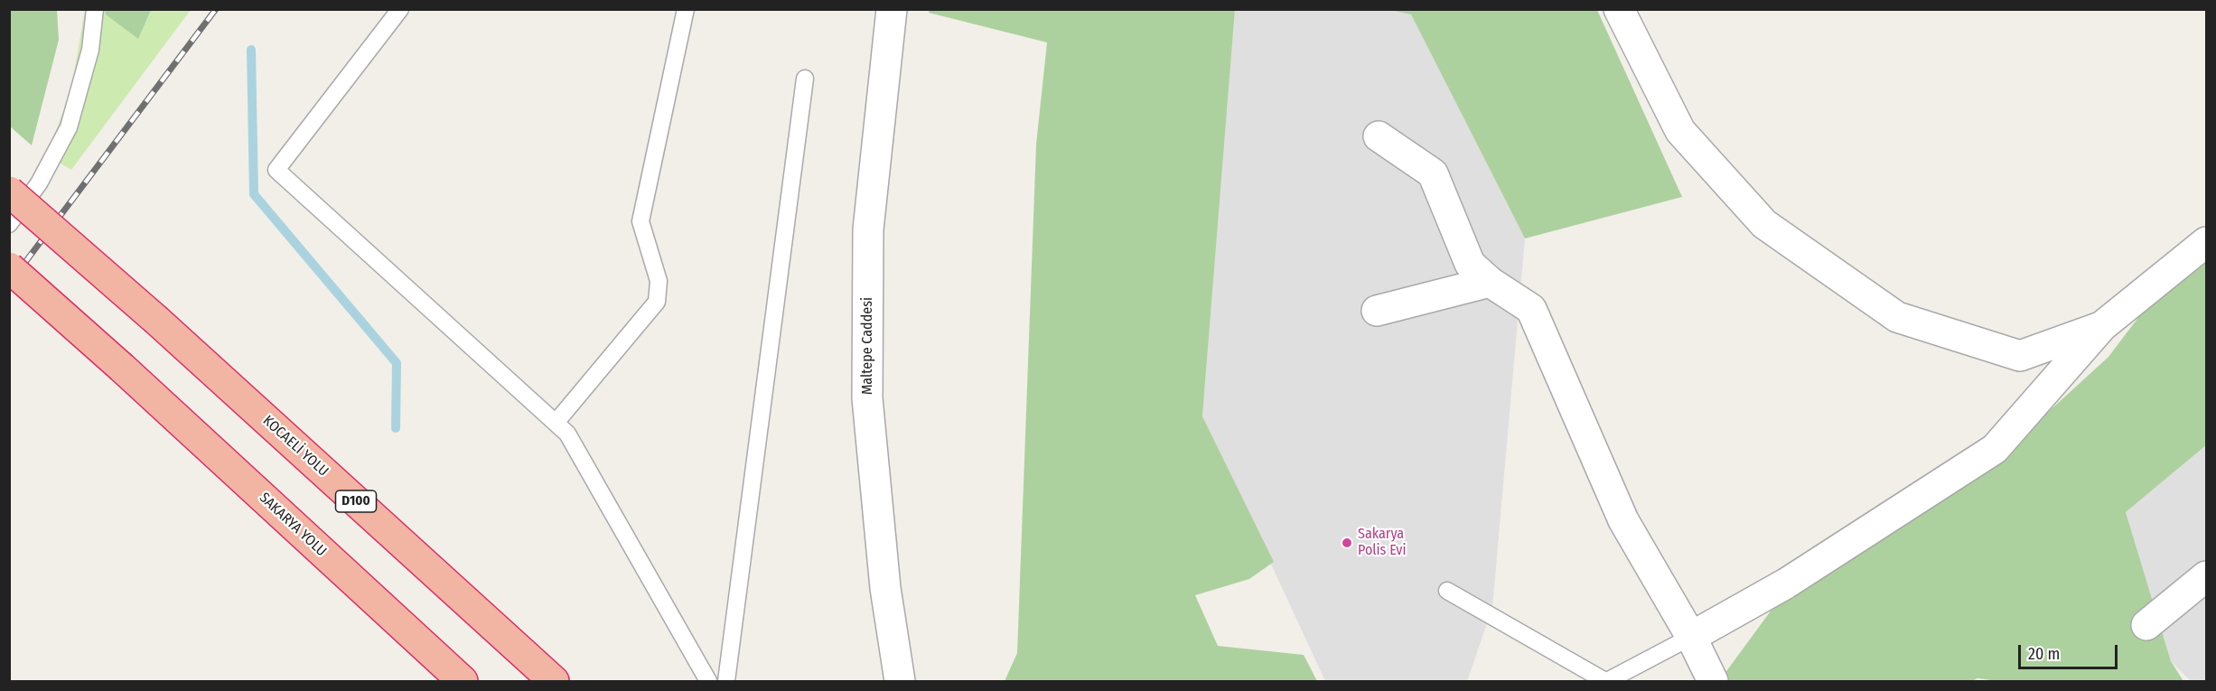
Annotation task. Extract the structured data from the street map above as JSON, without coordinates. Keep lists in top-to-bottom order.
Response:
{
  "streets": {
    "highway": ["KOCAELİ YOLU", "D100", "SAKARYA YOLU"],
    "street": ["Maltepe Caddesi"]
  },
  "places": ["Sakarya Polis Evi"],
  "scale_bar": "20 m"
}
